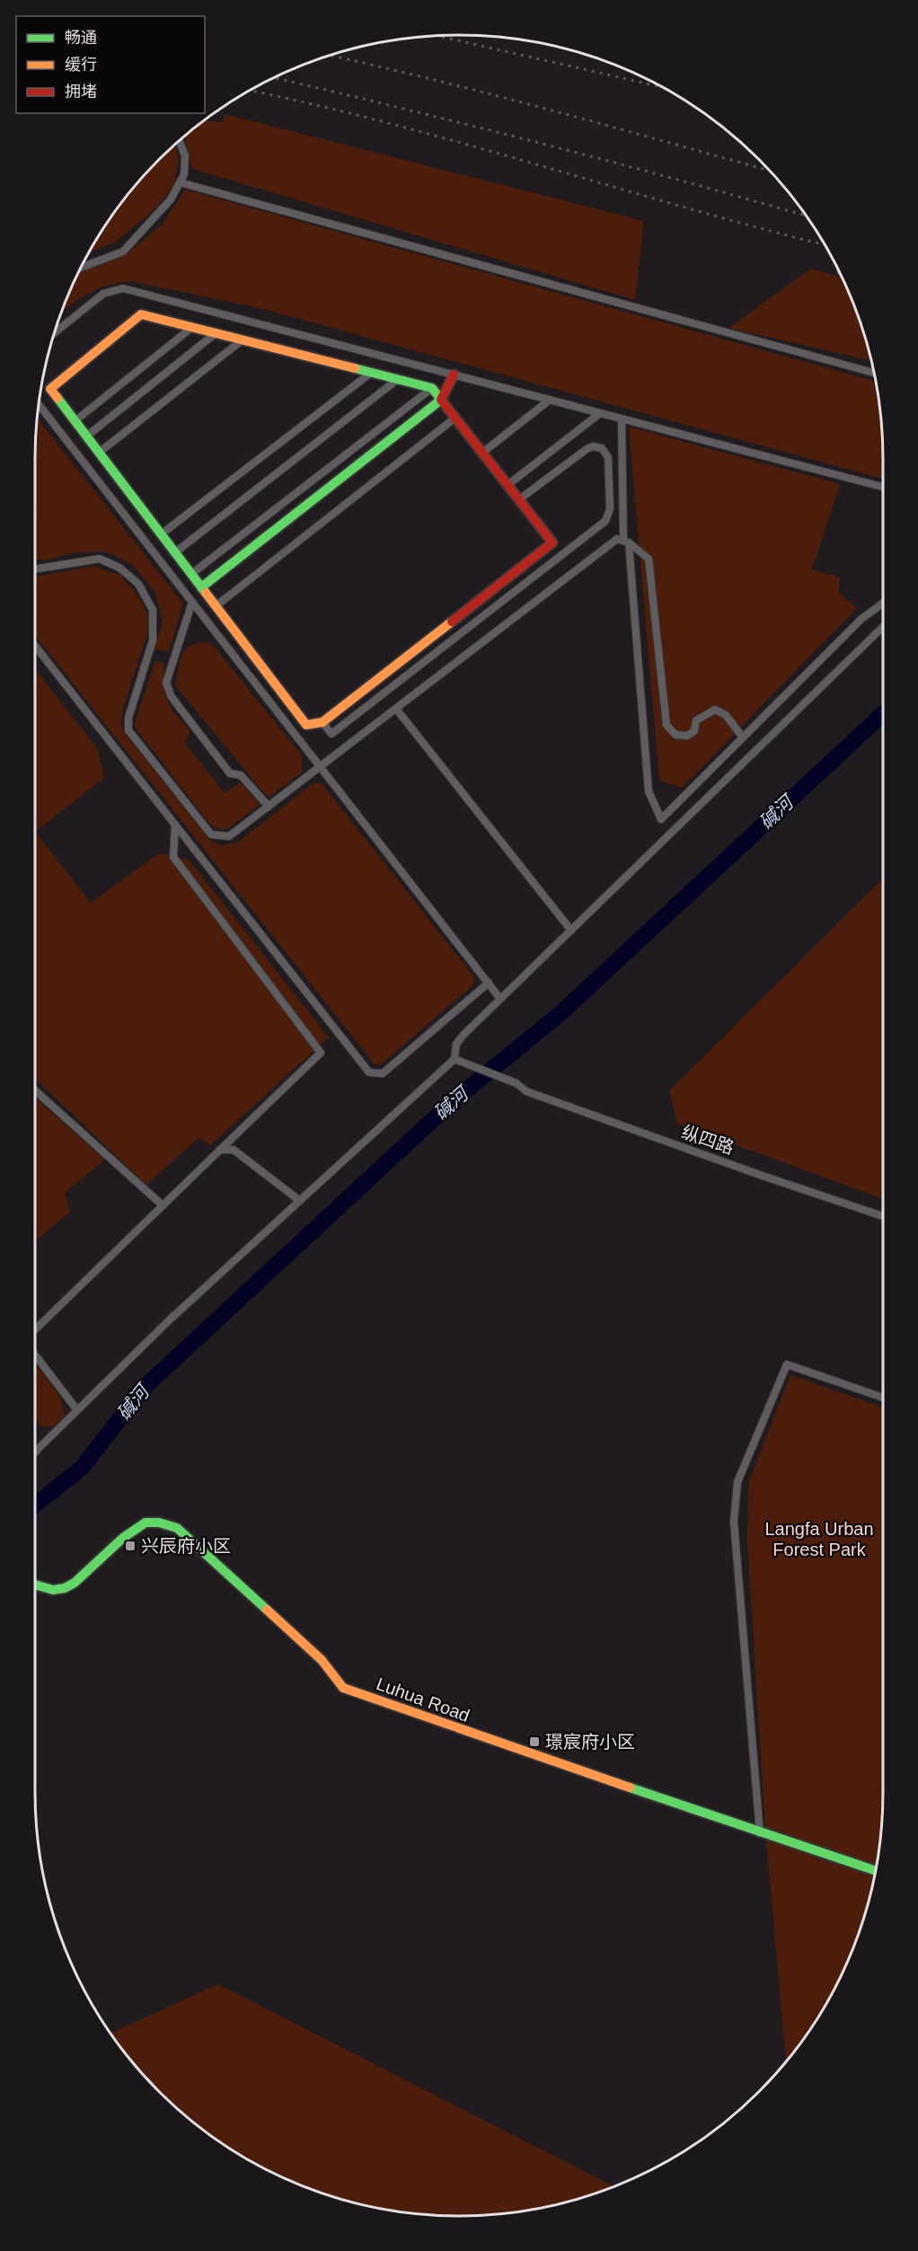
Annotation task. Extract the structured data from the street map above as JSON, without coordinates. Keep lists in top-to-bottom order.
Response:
{
  "streets": {
    "street": ["纵四路", "Luhua Road"]
  },
  "water": ["碱河"],
  "parks": ["Langfa Urban Forest Park"],
  "places": {
    "transit": ["兴辰府小区", "璟宸府小区"]
  },
  "legend": ["畅通", "缓行", "拥堵"]
}
